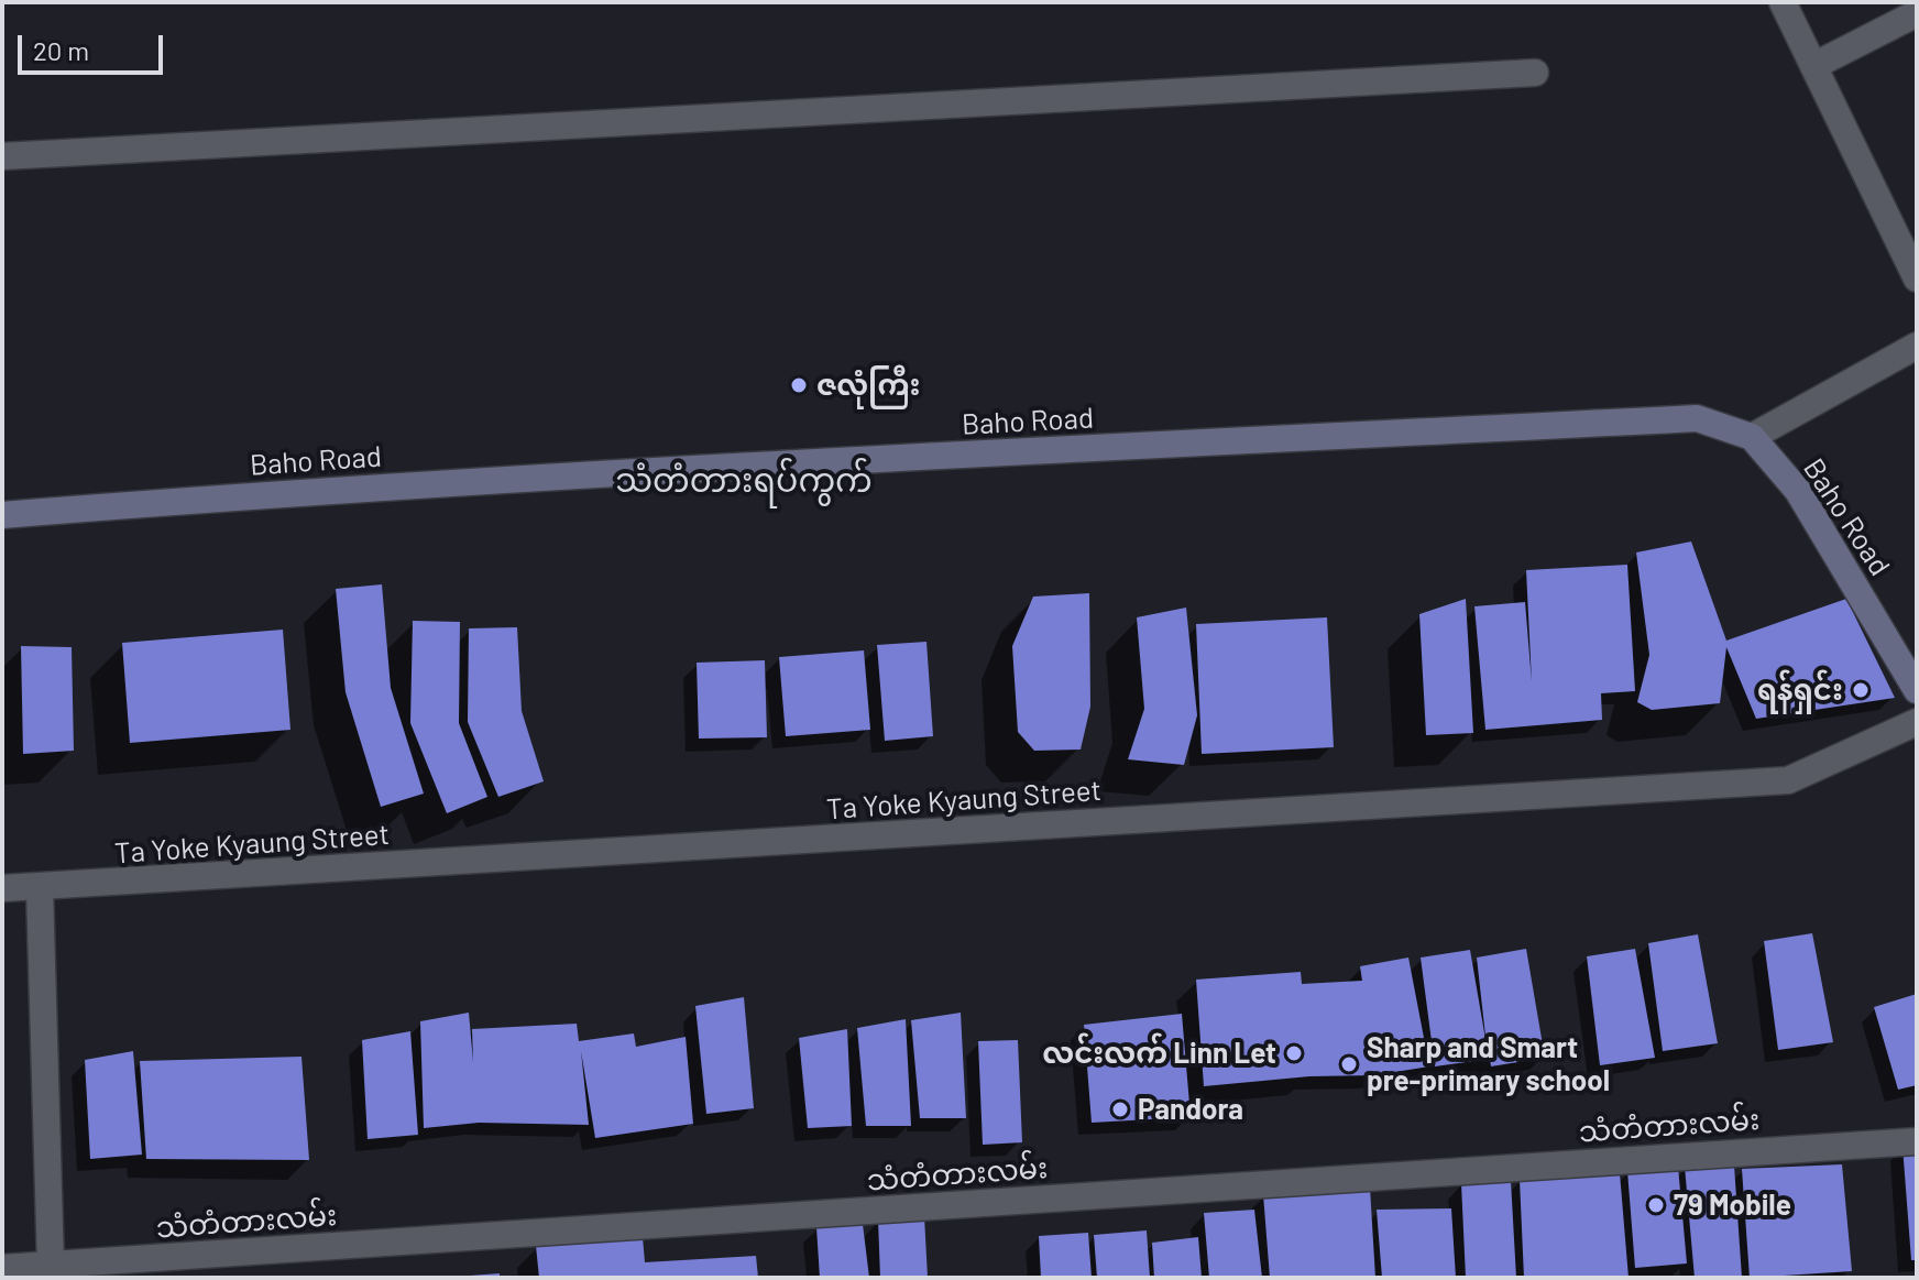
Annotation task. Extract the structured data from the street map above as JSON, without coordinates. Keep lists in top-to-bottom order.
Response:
{
  "streets": {
    "main road": ["Baho Road"],
    "street": ["Ta Yoke Kyaung Street", "သံတံတားလမ်း"]
  },
  "districts": ["သံတံတားရပ်ကွက်"],
  "places": [
    "ဇလုံကြီး",
    "ရန်ရှင်း",
    "လင်းလက် Linn Let",
    "Sharp and Smart pre-primary school",
    "Pandora",
    "79 Mobile"
  ],
  "scale_bar": "20 m"
}
